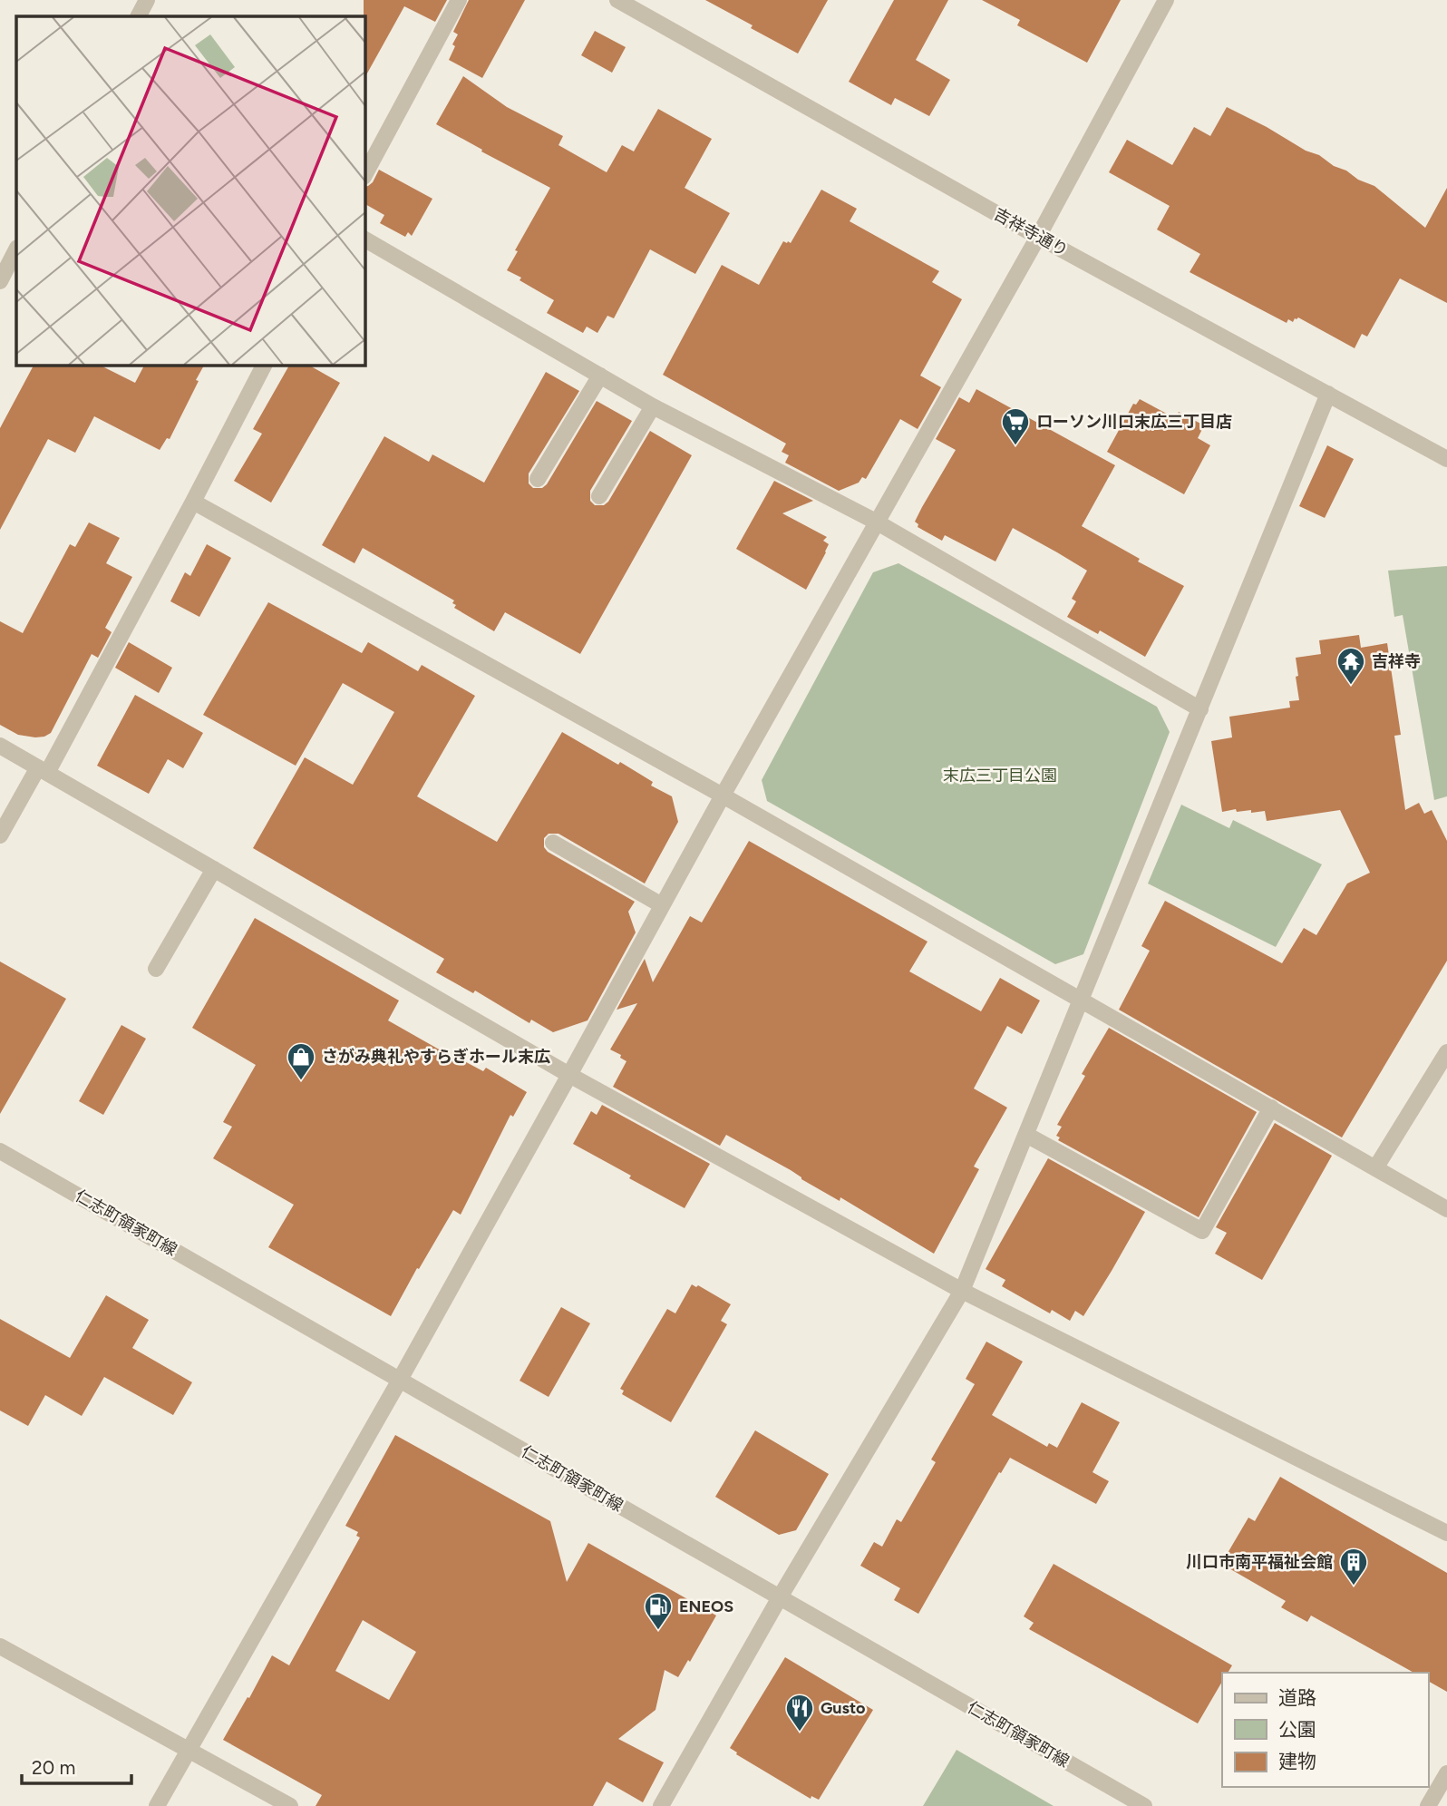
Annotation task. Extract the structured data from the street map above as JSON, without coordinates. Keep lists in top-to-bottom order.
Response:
{
  "streets": {
    "street": ["吉祥寺通り", "仁志町領家町線"]
  },
  "parks": ["末広三丁目公園"],
  "places": {
    "supermarket": ["ローソン川口末広三丁目店"],
    "temple": ["吉祥寺"],
    "shop": ["さがみ典礼やすらぎホール末広"],
    "building": ["川口市南平福祉会館"],
    "fuel station": ["ENEOS"],
    "restaurant": ["Gusto"]
  },
  "legend": ["道路", "公園", "建物"],
  "scale_bar": "20 m"
}
